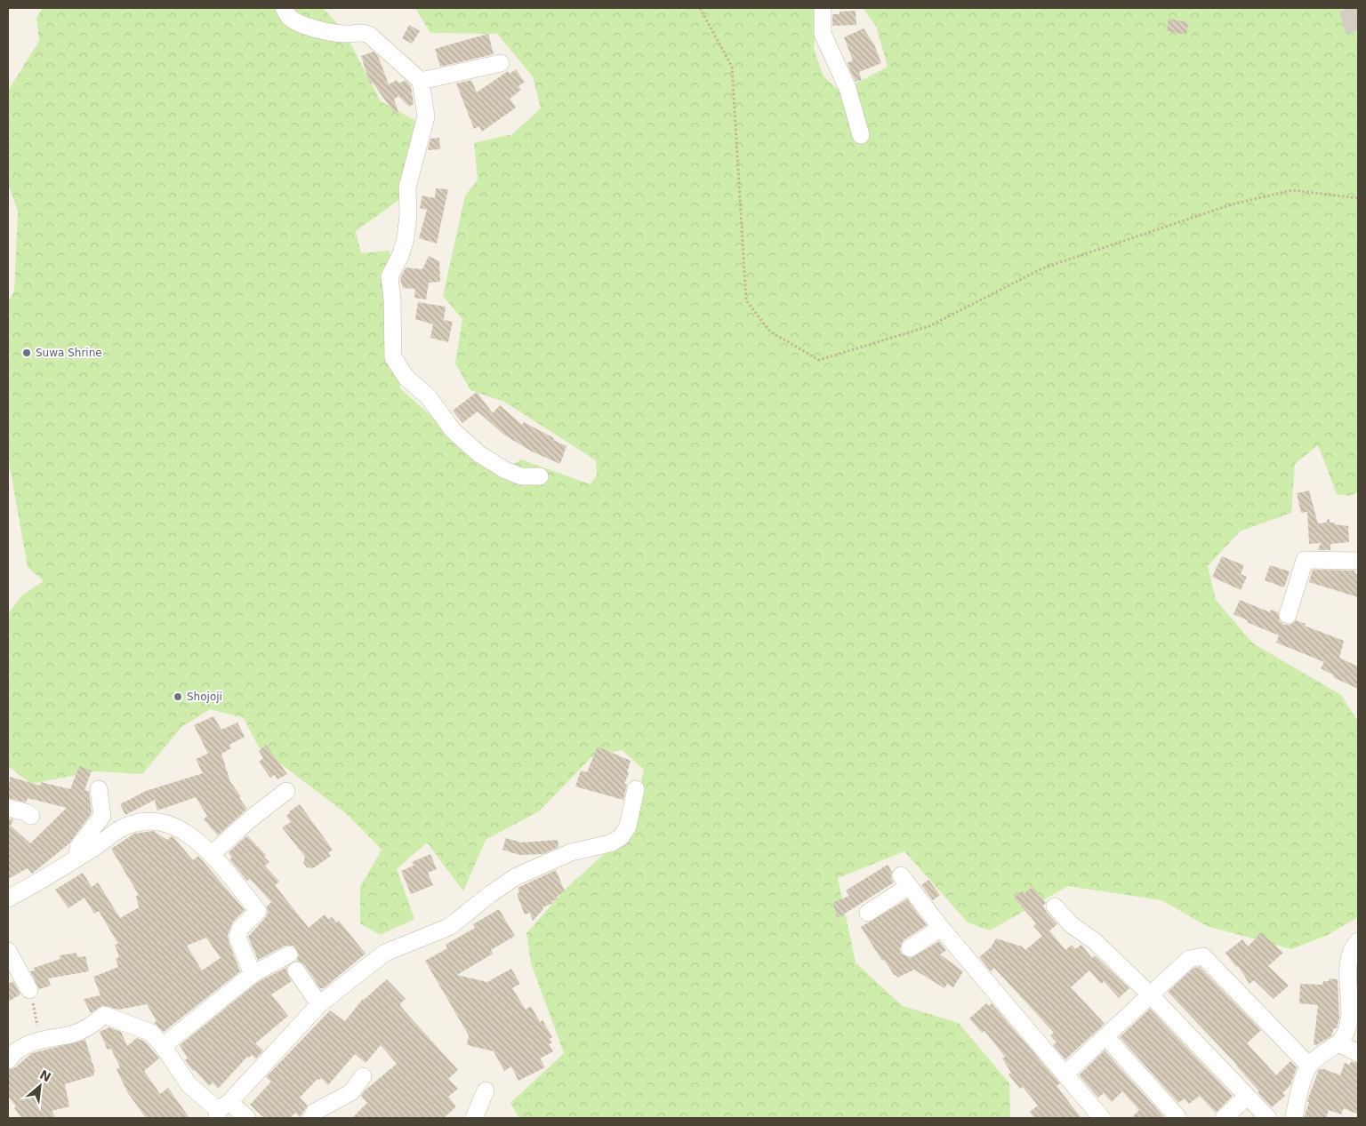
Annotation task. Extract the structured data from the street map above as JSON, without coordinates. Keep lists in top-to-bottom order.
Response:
{
  "places": ["Suwa Shrine", "Shojoji"],
  "north": "top right"
}
